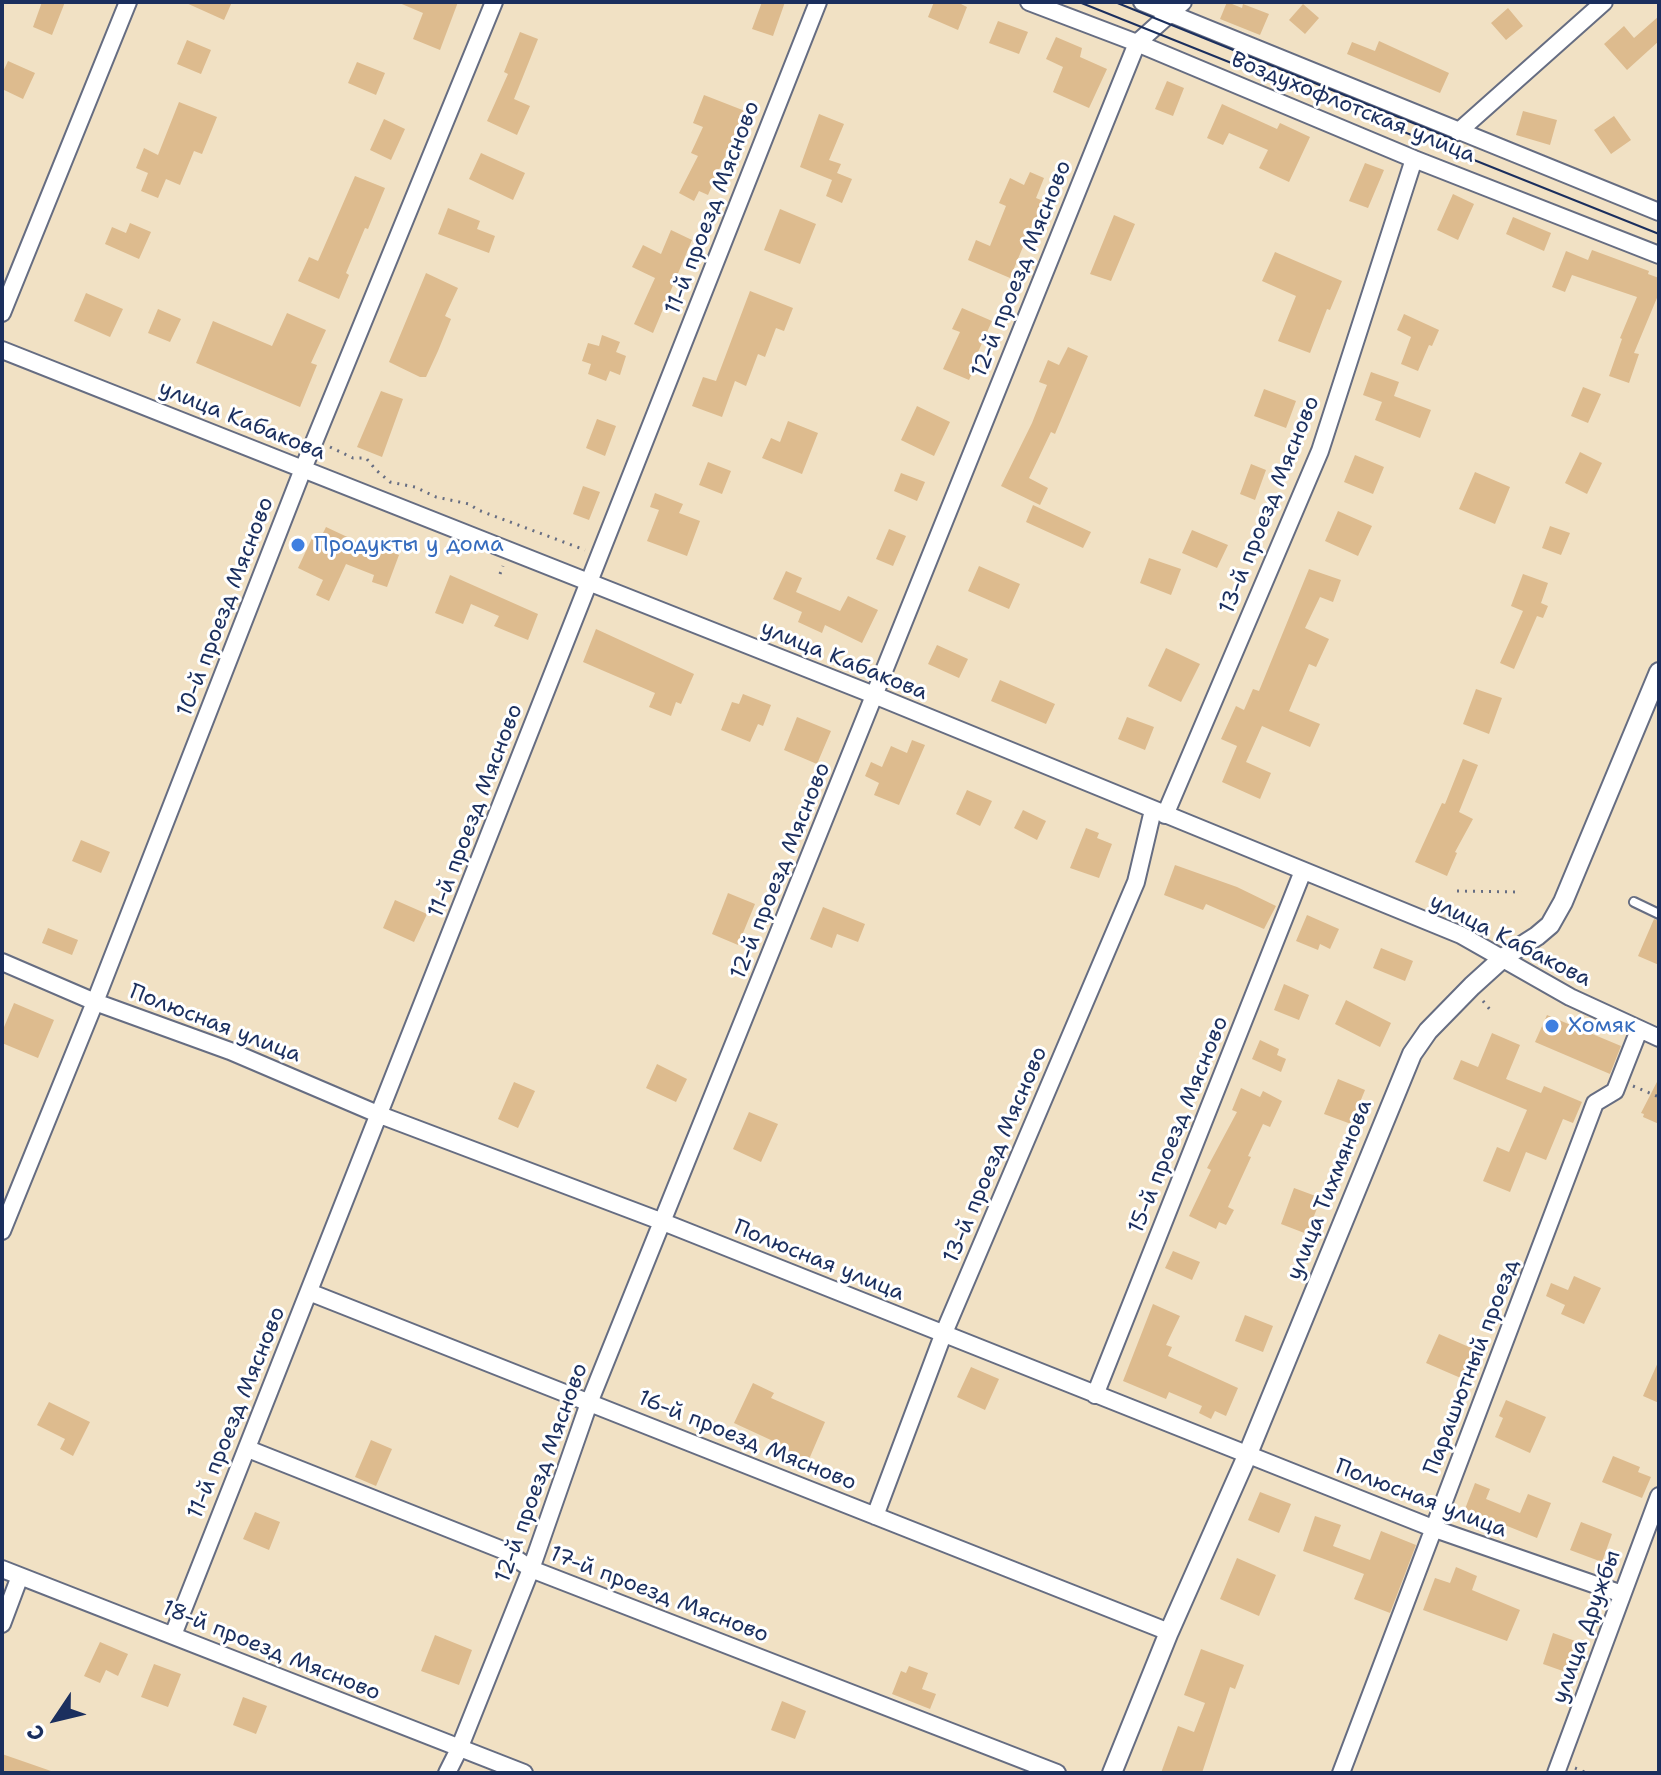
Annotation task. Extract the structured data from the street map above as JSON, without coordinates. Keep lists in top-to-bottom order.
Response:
{
  "streets": {
    "street": [
      "Воздухофлотская улица",
      "11-й проезд Мясново",
      "12-й проезд Мясново",
      "улица Кабакова",
      "13-й проезд Мясново",
      "10-й проезд Мясново",
      "Полюсная улица",
      "15-й проезд Мясново",
      "улица Тихмянова",
      "Парашютный проезд",
      "16-й проезд Мясново",
      "17-й проезд Мясново",
      "улица Дружбы",
      "18-й проезд Мясново"
    ]
  },
  "crossings": [
    ["Воздухофлотская улица", "12-й проезд Мясново"],
    ["Воздухофлотская улица", "13-й проезд Мясново"],
    ["11-й проезд Мясново", "улица Кабакова"],
    ["11-й проезд Мясново", "Полюсная улица"],
    ["11-й проезд Мясново", "16-й проезд Мясново"],
    ["11-й проезд Мясново", "17-й проезд Мясново"],
    ["11-й проезд Мясново", "18-й проезд Мясново"],
    ["12-й проезд Мясново", "улица Кабакова"],
    ["12-й проезд Мясново", "Полюсная улица"],
    ["12-й проезд Мясново", "16-й проезд Мясново"],
    ["12-й проезд Мясново", "17-й проезд Мясново"],
    ["12-й проезд Мясново", "18-й проезд Мясново"],
    ["улица Кабакова", "13-й проезд Мясново"],
    ["улица Кабакова", "10-й проезд Мясново"],
    ["улица Кабакова", "15-й проезд Мясново"],
    ["улица Кабакова", "улица Тихмянова"],
    ["улица Кабакова", "Парашютный проезд"],
    ["13-й проезд Мясново", "Полюсная улица"],
    ["13-й проезд Мясново", "16-й проезд Мясново"],
    ["10-й проезд Мясново", "Полюсная улица"],
    ["Полюсная улица", "15-й проезд Мясново"],
    ["Полюсная улица", "улица Тихмянова"],
    ["Полюсная улица", "Парашютный проезд"],
    ["Полюсная улица", "улица Дружбы"],
    ["улица Тихмянова", "16-й проезд Мясново"]
  ],
  "places": ["Продукты у дома", "Хомяк"],
  "north": "bottom left"
}
